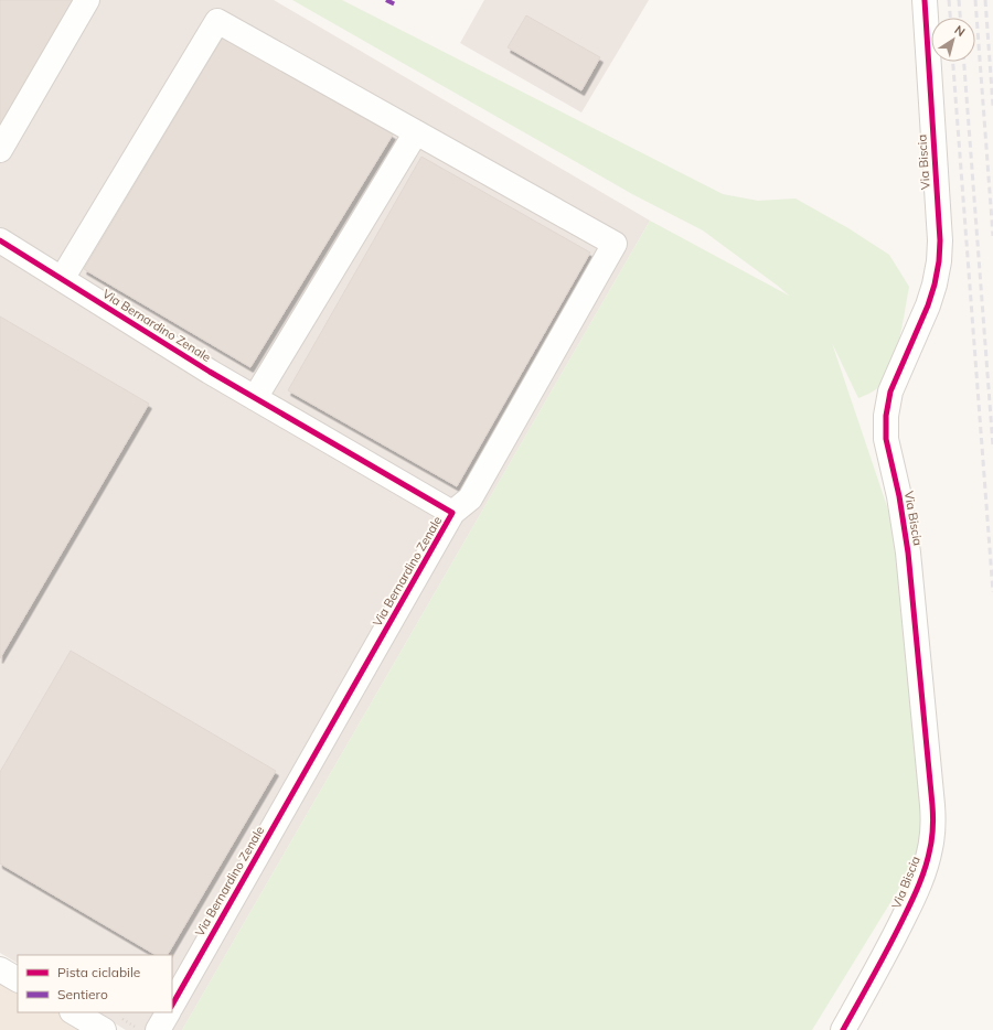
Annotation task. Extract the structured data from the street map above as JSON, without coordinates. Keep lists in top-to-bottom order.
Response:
{
  "streets": {
    "street": ["Via Biscia", "Via Bernardino Zenale"]
  },
  "legend": ["Pista ciclabile", "Sentiero"],
  "north": "top right"
}
